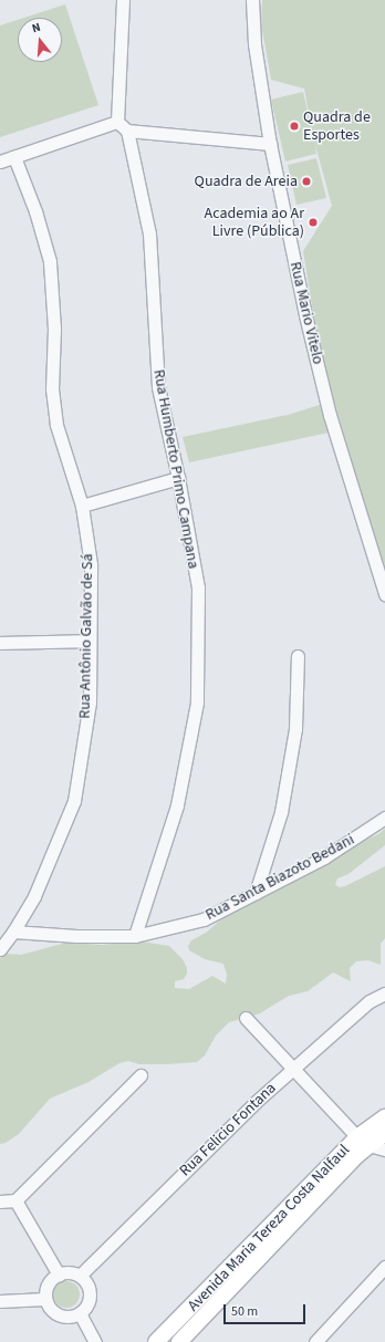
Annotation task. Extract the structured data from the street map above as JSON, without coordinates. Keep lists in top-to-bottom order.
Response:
{
  "streets": {
    "main road": ["Avenida Maria Tereza Costa Nalfaul"],
    "street": [
      "Rua Mario Vitelo",
      "Rua Humberto Primo Campana",
      "Rua Antônio Galvão de Sá",
      "Rua Santa Biazoto Bedani",
      "Rua Felicio Fontana"
    ]
  },
  "crossings": [
    ["Rua Humberto Primo Campana", "Rua Santa Biazoto Bedani"],
    ["Rua Antônio Galvão de Sá", "Rua Santa Biazoto Bedani"]
  ],
  "places": ["Quadra de Esportes", "Quadra de Areia", "Academia ao Ar Livre (Pública)"],
  "scale_bar": "50 m",
  "north": "top"
}
